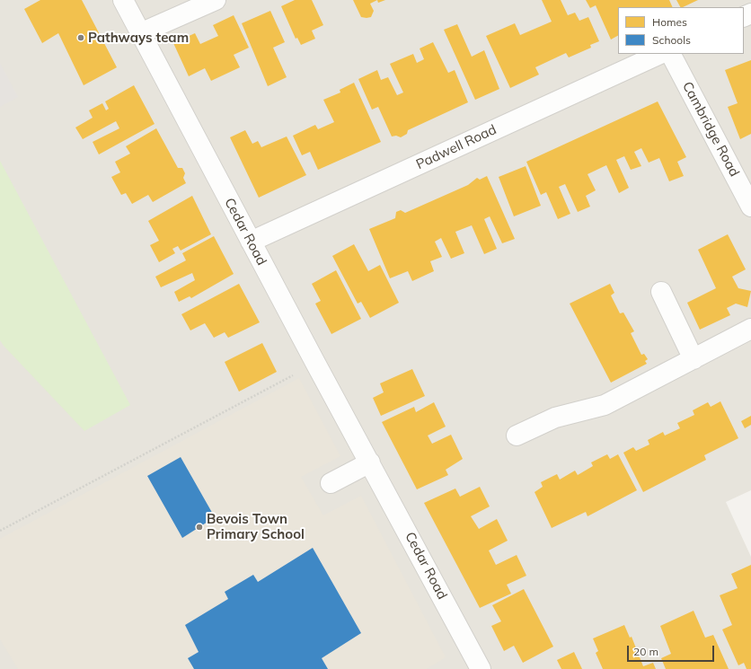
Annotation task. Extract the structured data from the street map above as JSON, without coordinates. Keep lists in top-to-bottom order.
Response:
{
  "streets": {
    "street": ["Cambridge Road", "Padwell Road", "Cedar Road"]
  },
  "crossings": [
    ["Padwell Road", "Cedar Road"]
  ],
  "places": ["Pathways team", "Bevois Town Primary School"],
  "legend": ["Homes", "Schools"],
  "scale_bar": "20 m"
}
